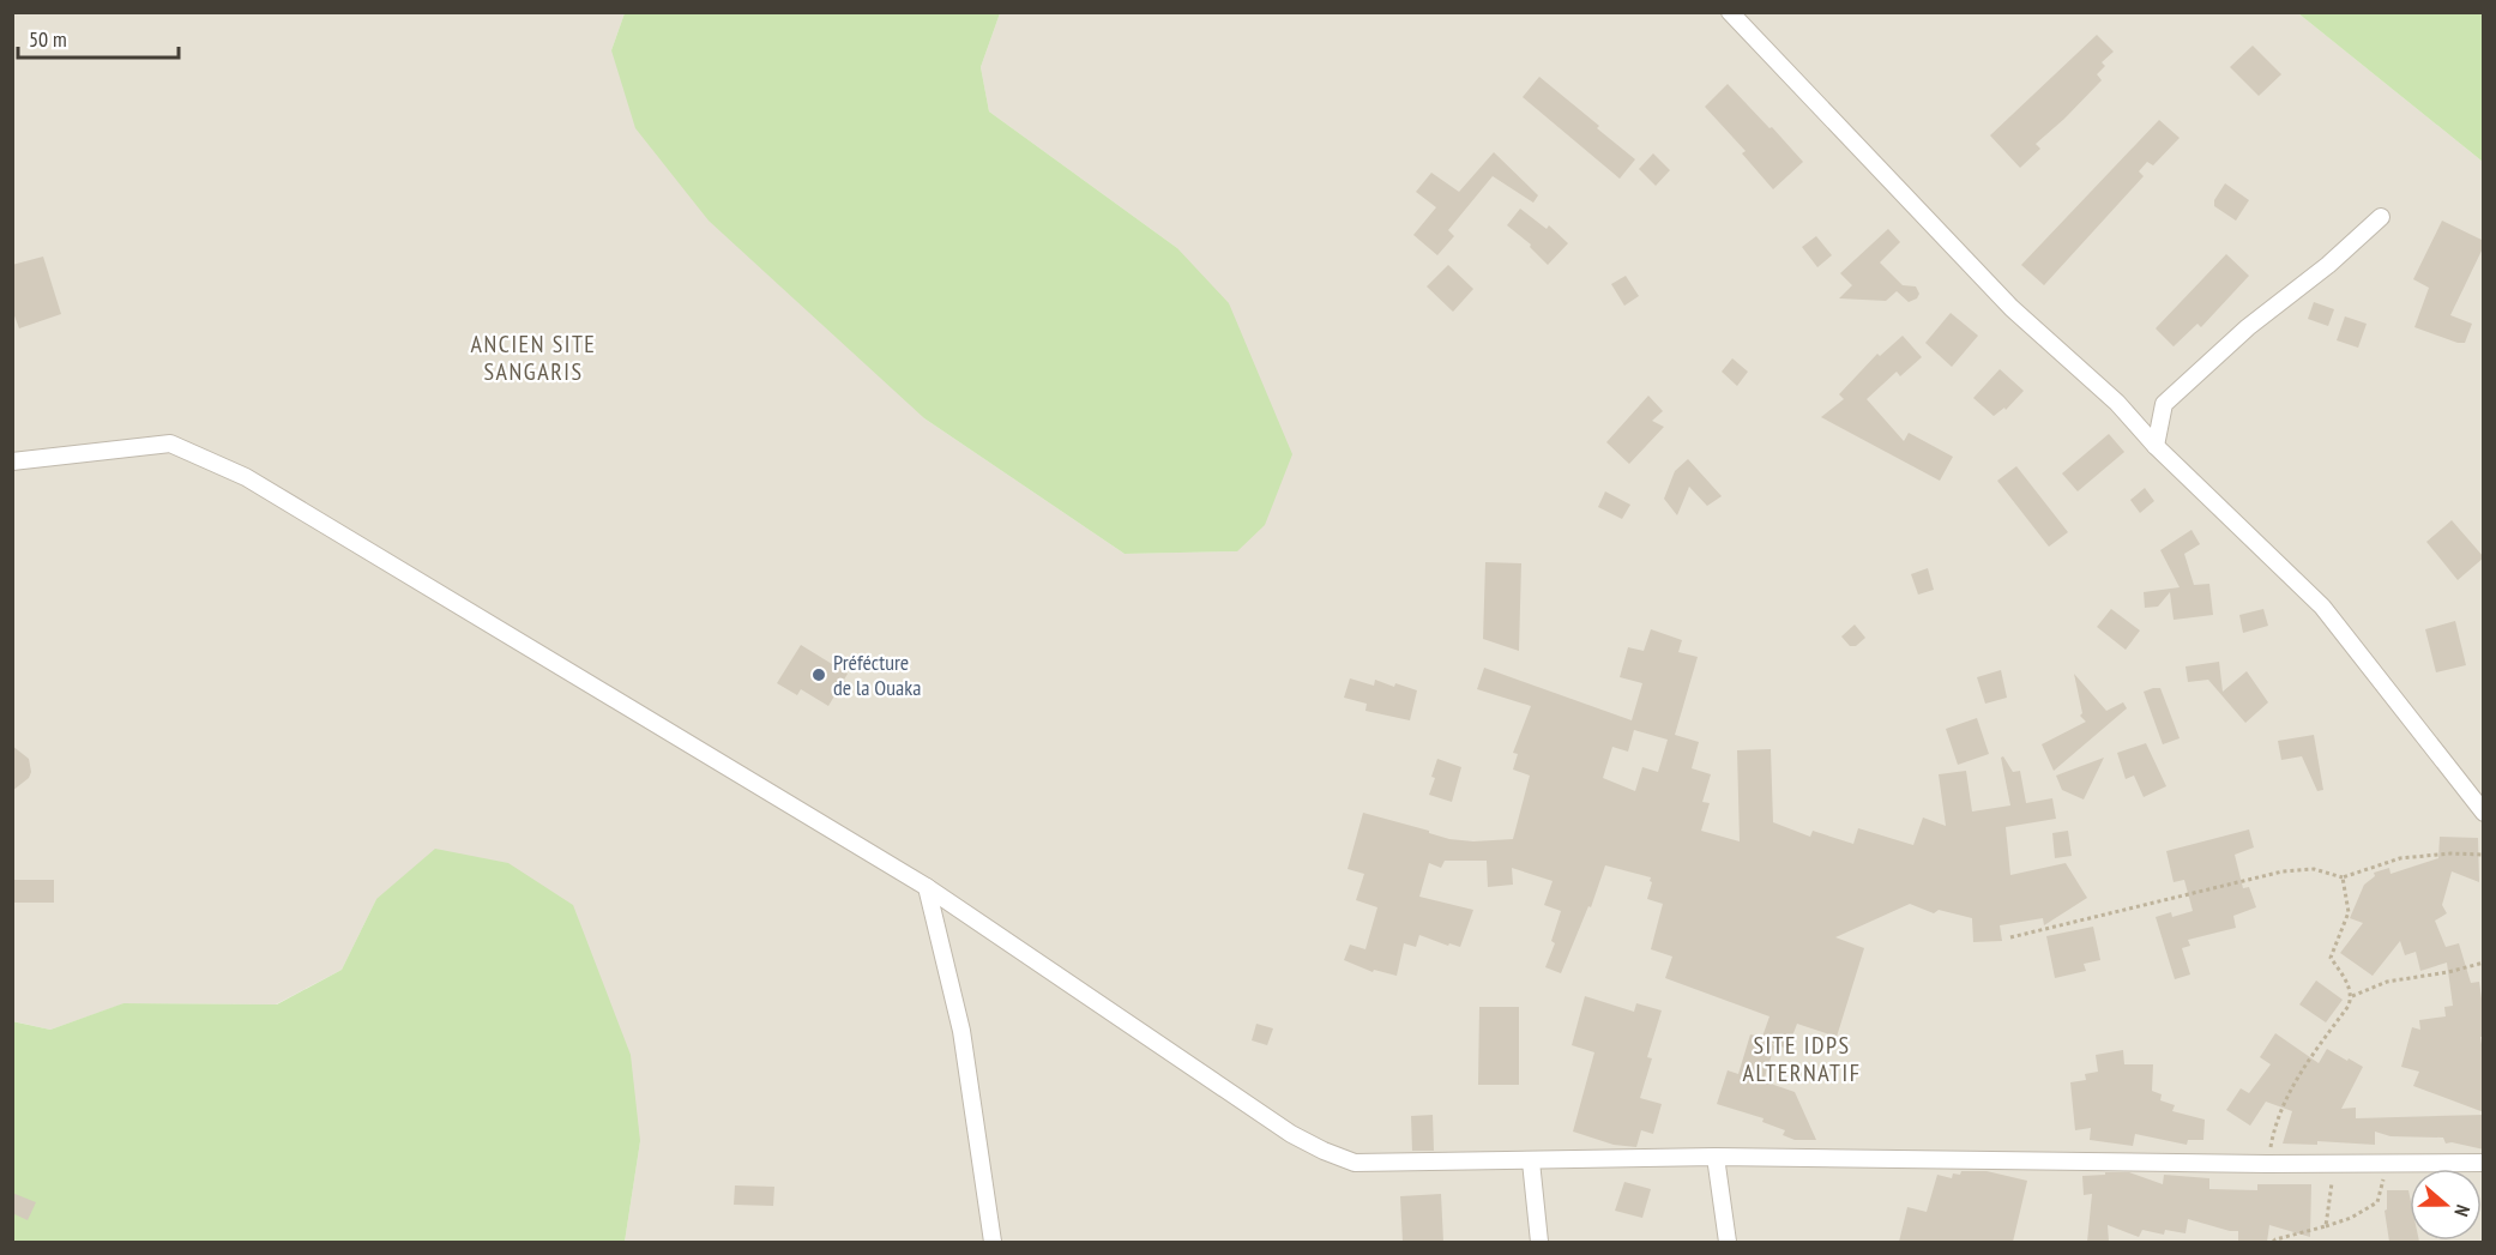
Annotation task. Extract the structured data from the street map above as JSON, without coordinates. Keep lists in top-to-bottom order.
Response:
{
  "districts": ["ANCIEN SITE SANGARIS", "SITE IDPS ALTERNATIF"],
  "places": ["Préfécture de la Ouaka"],
  "scale_bar": "50 m",
  "north": "right"
}
